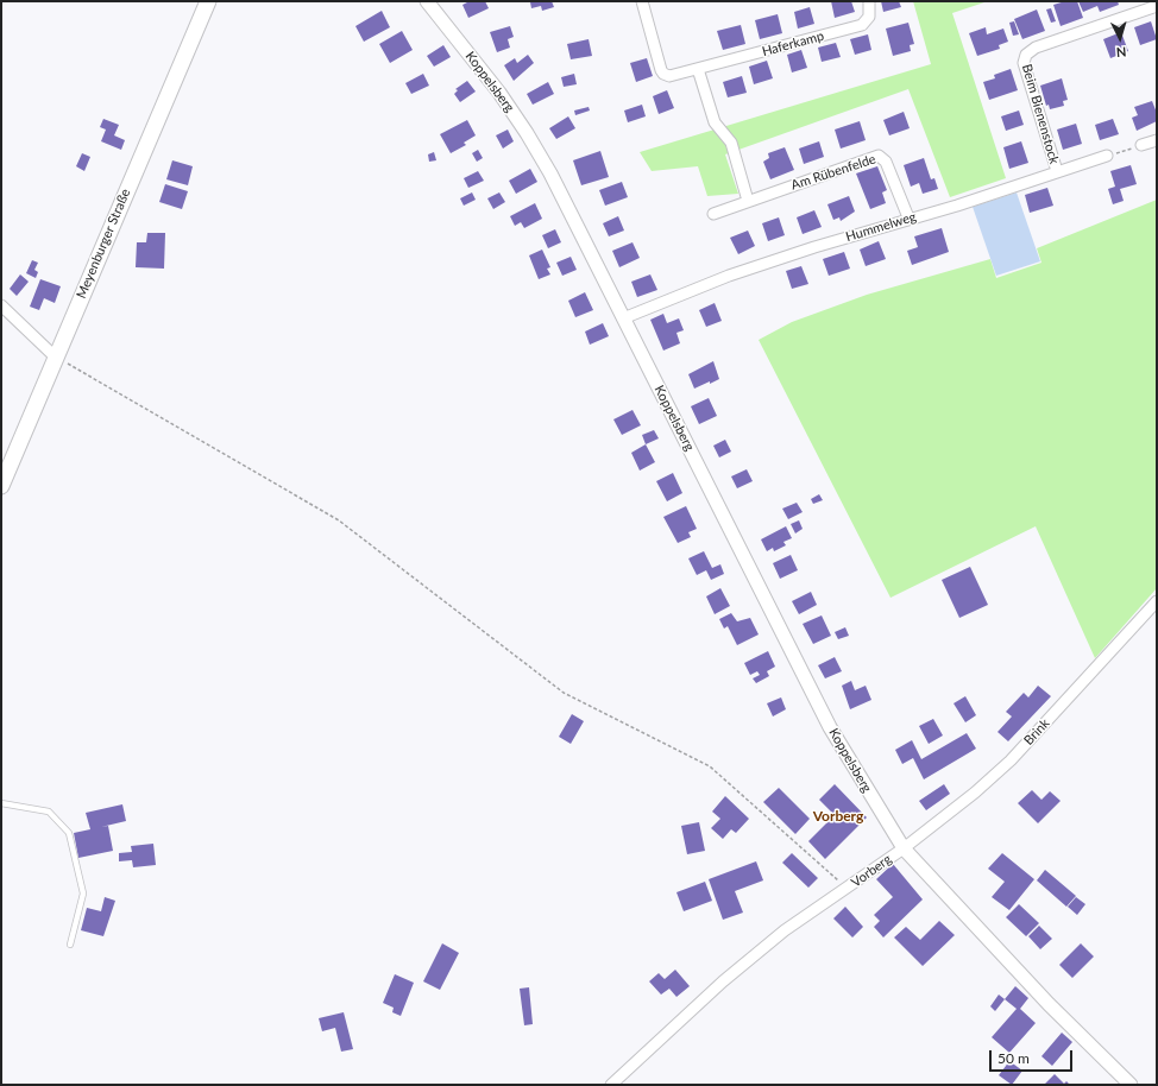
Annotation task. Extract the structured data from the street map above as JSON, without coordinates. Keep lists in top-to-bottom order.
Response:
{
  "streets": {
    "main road": ["Meyenburger Straße"],
    "street": [
      "Haferkamp",
      "Koppelsberg",
      "Beim Bienenstock",
      "Am Rübenfelde",
      "Hummelweg",
      "Brink",
      "Vorberg"
    ]
  },
  "crossings": [
    ["Koppelsberg", "Hummelweg"],
    ["Koppelsberg", "Brink"],
    ["Koppelsberg", "Vorberg"],
    ["Beim Bienenstock", "Hummelweg"],
    ["Am Rübenfelde", "Hummelweg"],
    ["Brink", "Vorberg"]
  ],
  "districts": ["Vorberg"],
  "scale_bar": "50 m",
  "north": "bottom"
}
